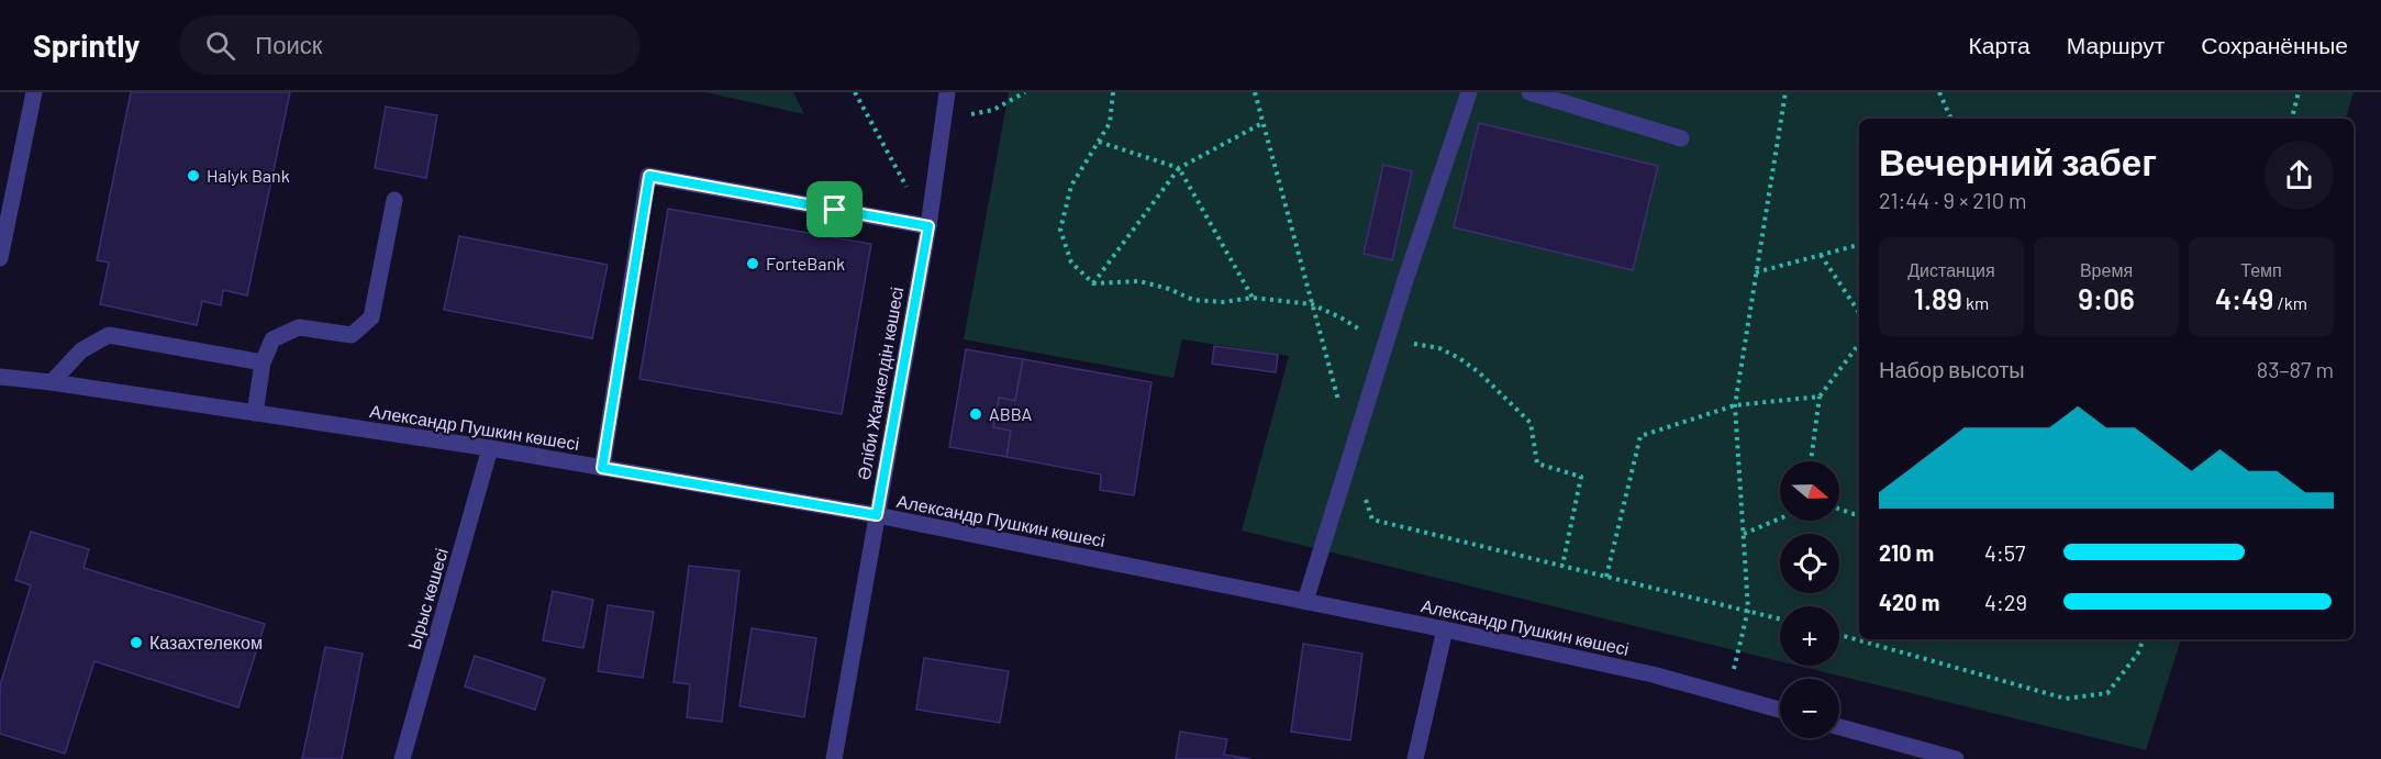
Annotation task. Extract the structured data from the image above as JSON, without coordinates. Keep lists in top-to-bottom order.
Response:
{
  "streets": {
    "street": ["Әліби Жанкелдін көшесі", "Александр Пушкин көшесі", "Ырыс көшесі"]
  },
  "crossings": [
    ["Әліби Жанкелдін көшесі", "Александр Пушкин көшесі"],
    ["Александр Пушкин көшесі", "Ырыс көшесі"]
  ],
  "places": [
    "Halyk Bank",
    "ForteBank",
    "ABBA",
    "Казахтелеком"
  ],
  "north": "right",
  "page": {
    "header": "Sprintly",
    "search": "Поиск",
    "nav": ["Карта", "Маршрут", "Сохранённые"],
    "heading": ["Вечерний забег", "21:44 · 9 × 210 m"],
    "stats": [
      ["Дистанция", "1.89 km"],
      ["Время", "9:06"],
      ["Темп", "4:49 /km"]
    ],
    "chart": ["Набор высоты", "83–87 m"],
    "map_buttons": ["+", "−"],
    "list": [
      {
        "name": "210 m",
        "note": "4:57"
      },
      {
        "name": "420 m",
        "note": "4:29"
      }
    ]
  }
}
